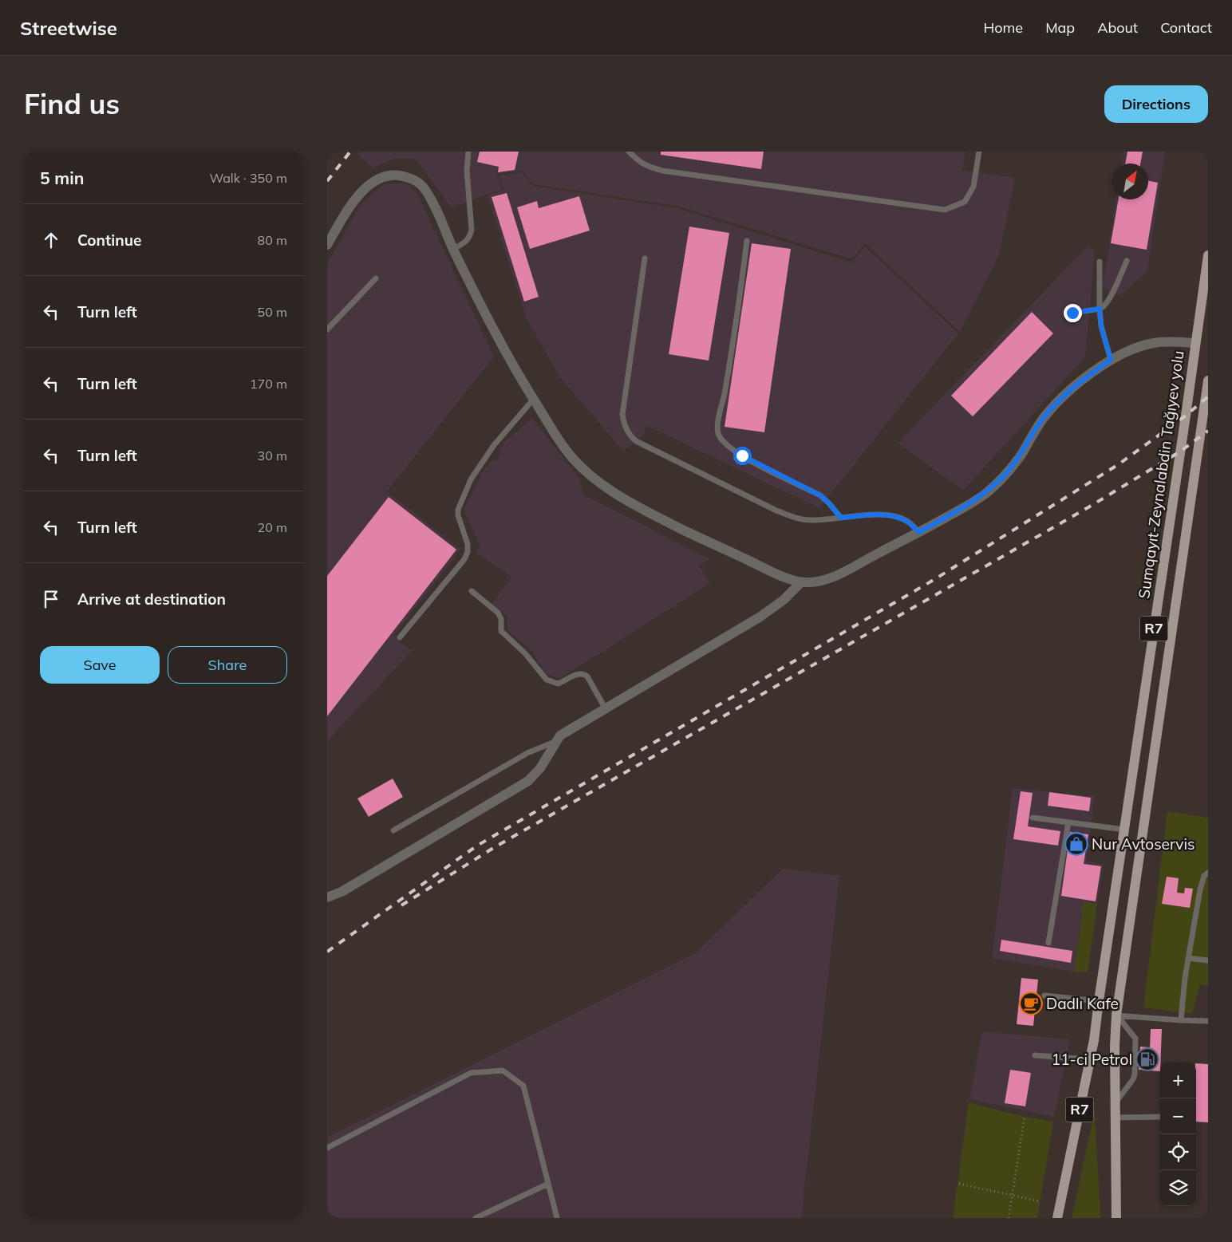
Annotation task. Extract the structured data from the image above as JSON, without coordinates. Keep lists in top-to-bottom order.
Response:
{
  "streets": {
    "main road": ["Sumqayıt-Zeynalabdin Tağıyev yolu", "R7"]
  },
  "places": {
    "shop": ["Nur Avtoservis"],
    "cafe": ["Dadlı Kafe"],
    "fuel station": ["11-ci Petrol"]
  },
  "north": "top right",
  "page": {
    "header": "Streetwise",
    "nav": [
      "Home",
      "Map",
      "About",
      "Contact"
    ],
    "buttons": [
      "Directions",
      ["Save", "Share"]
    ],
    "title": "Find us",
    "heading": ["5 min", "Walk · 350 m"],
    "list": [
      ["Continue", "80 m"],
      ["Turn left", "50 m"],
      ["Turn left", "170 m"],
      ["Turn left", "30 m"],
      ["Turn left", "20 m"],
      "Arrive at destination"
    ],
    "map_buttons": ["+", "−"]
  }
}
